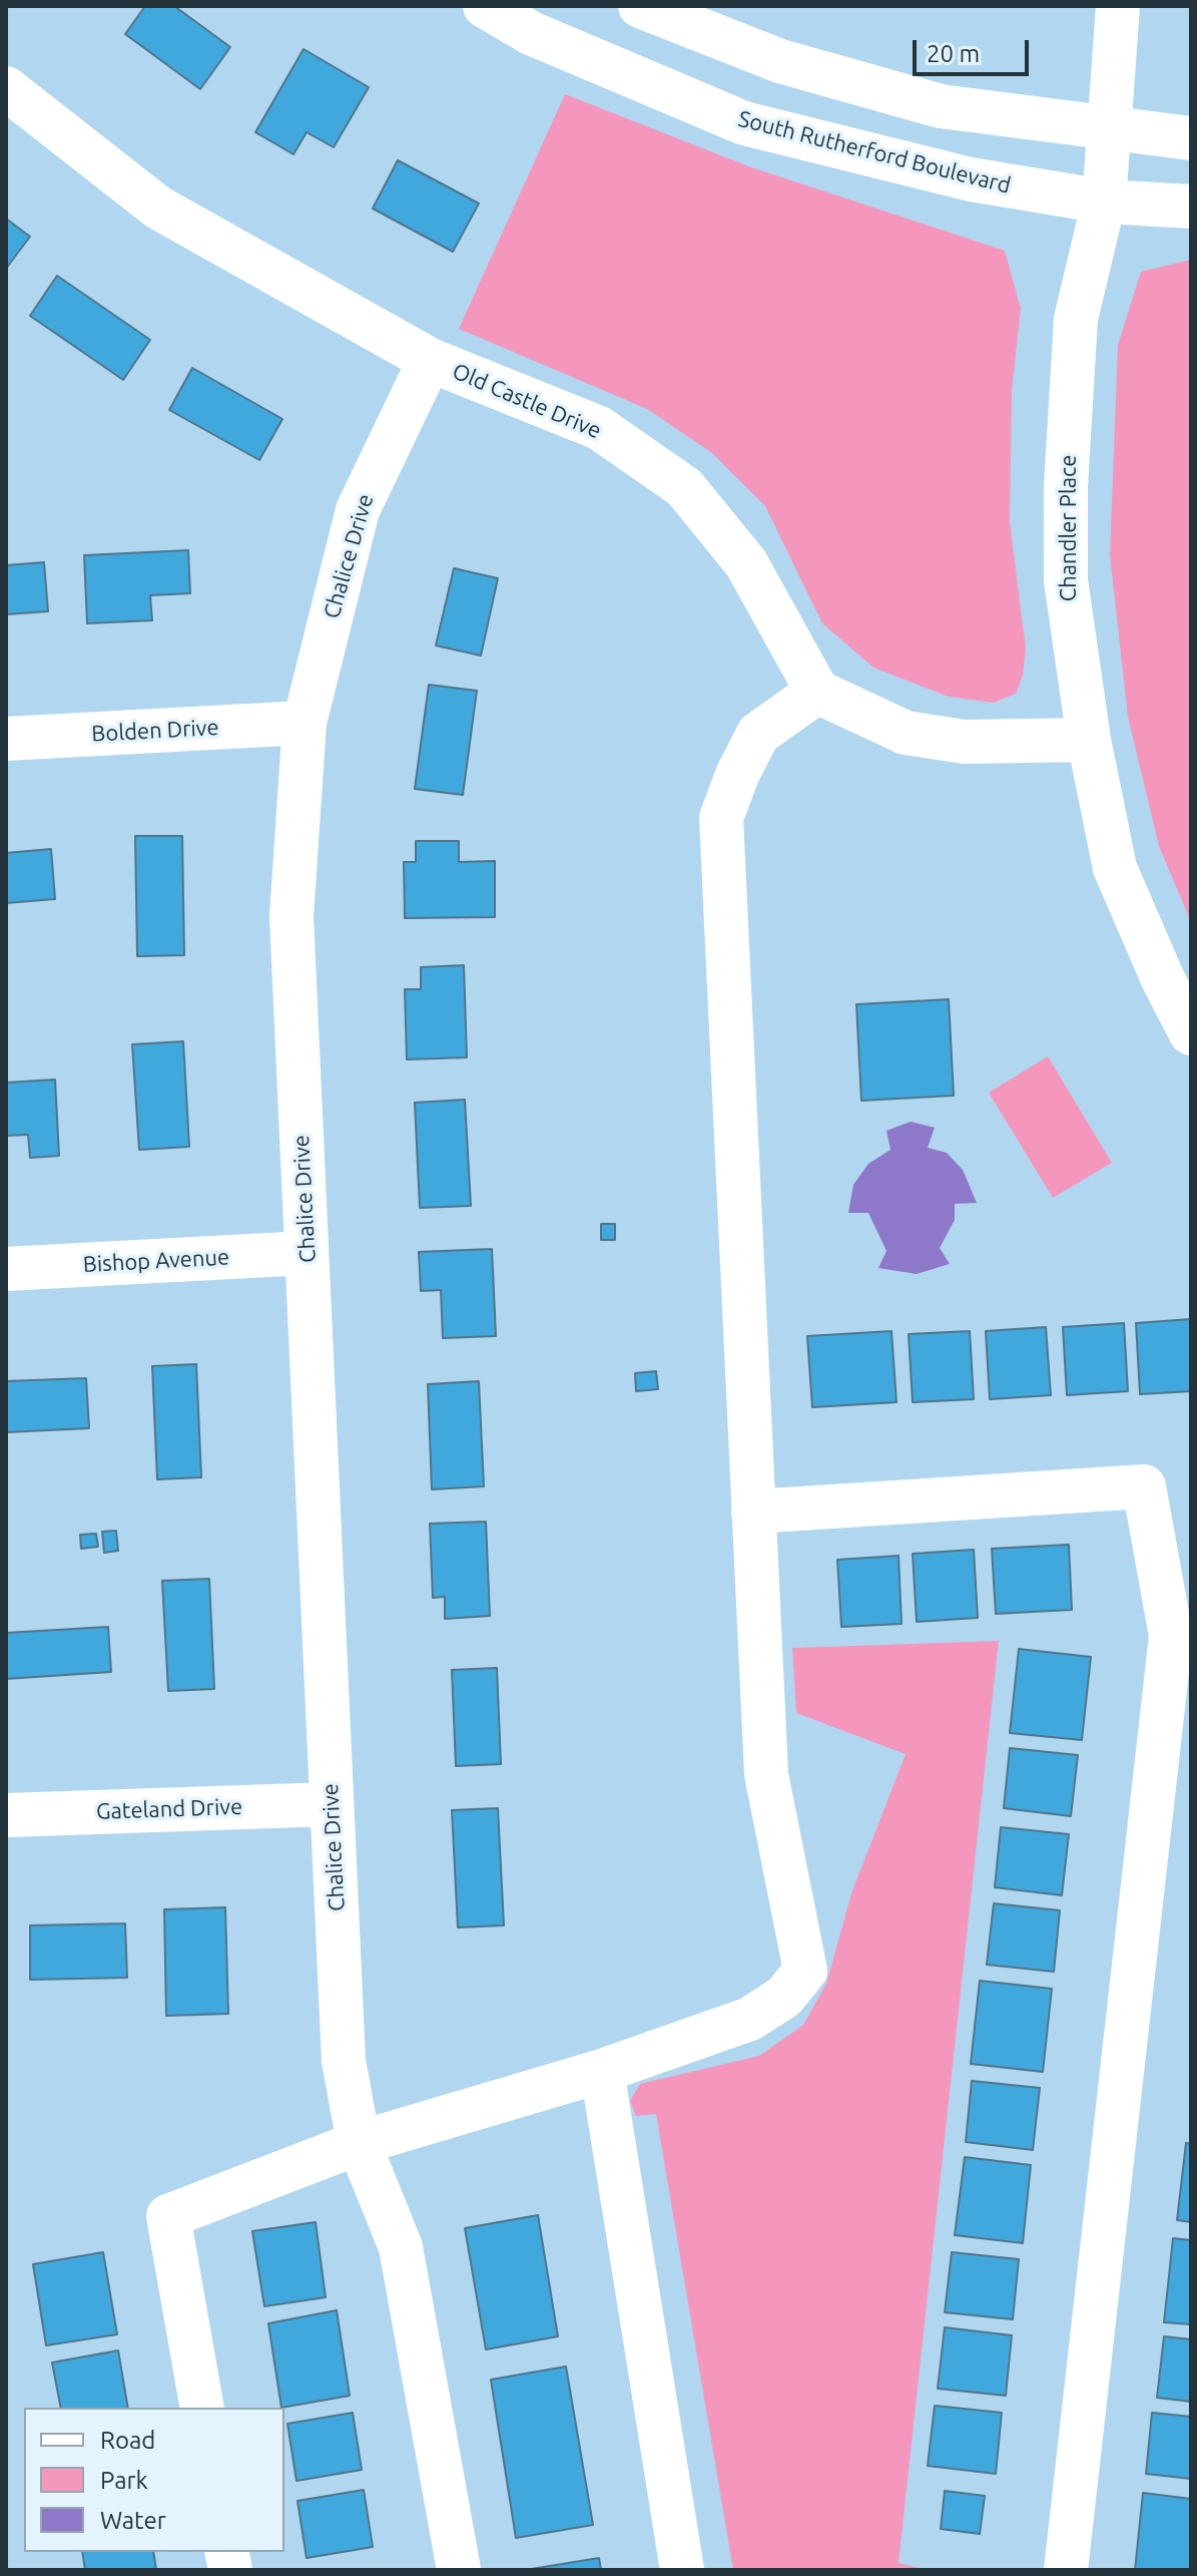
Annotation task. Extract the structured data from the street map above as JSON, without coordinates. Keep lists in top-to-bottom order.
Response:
{
  "streets": {
    "main road": [
      "South Rutherford Boulevard",
      "Old Castle Drive",
      "Chandler Place",
      "Chalice Drive",
      "Bolden Drive",
      "Bishop Avenue",
      "Gateland Drive"
    ]
  },
  "crossings": [
    ["South Rutherford Boulevard", "Chandler Place"],
    ["Old Castle Drive", "Chalice Drive"],
    ["Chalice Drive", "Bolden Drive"],
    ["Chalice Drive", "Bishop Avenue"],
    ["Chalice Drive", "Gateland Drive"]
  ],
  "legend": ["Road", "Park", "Water"],
  "scale_bar": "20 m"
}
